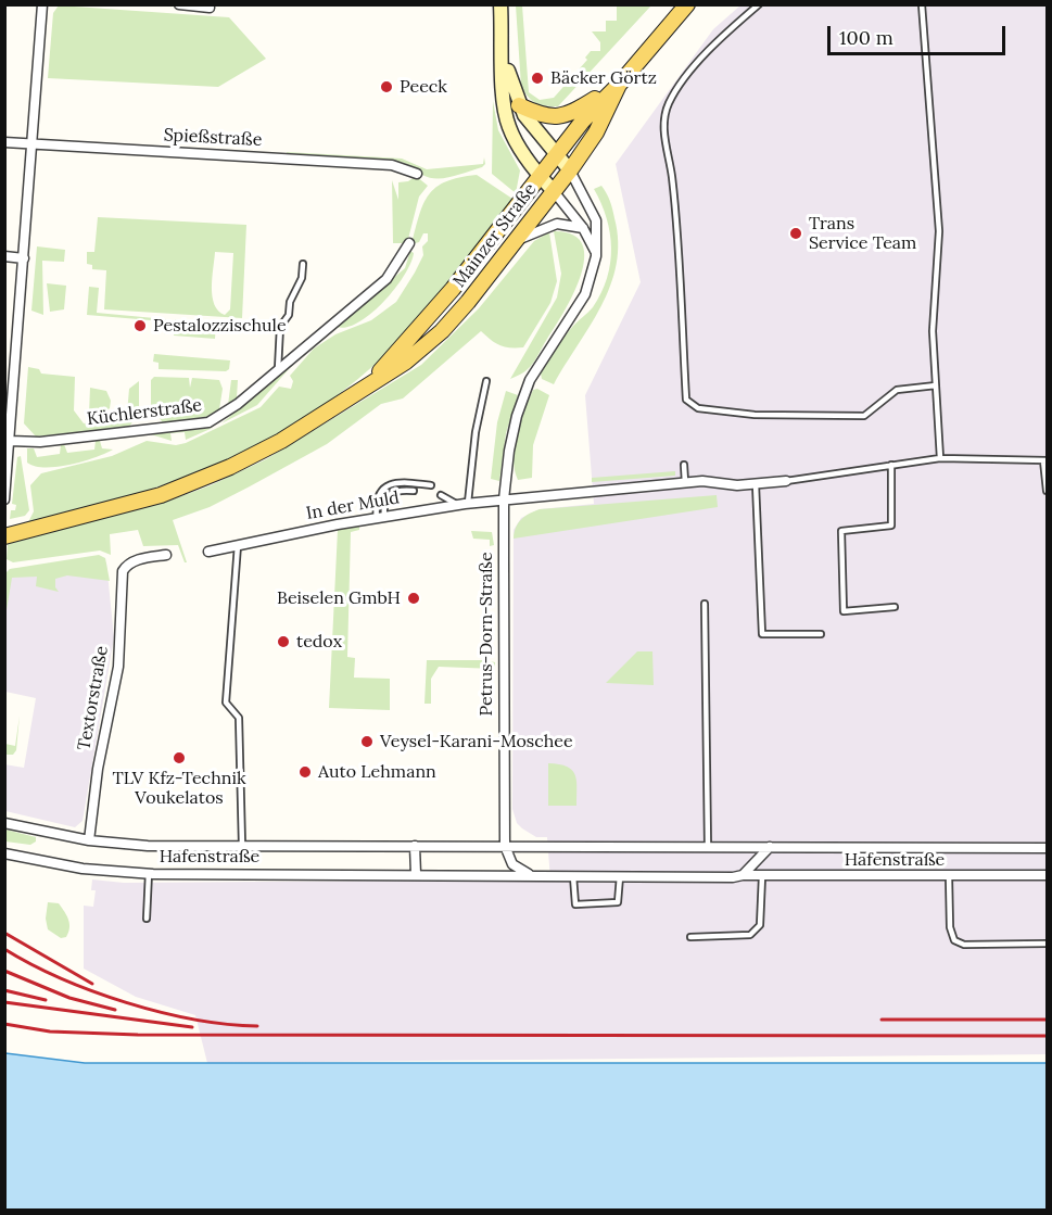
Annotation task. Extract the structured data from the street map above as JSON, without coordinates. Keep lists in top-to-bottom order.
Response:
{
  "streets": {
    "main road": ["Mainzer Straße", "Petrus-Dorn-Straße"],
    "street": [
      "Spießstraße",
      "Küchlerstraße",
      "In der Muld",
      "Textorstraße",
      "Hafenstraße"
    ]
  },
  "crossings": [
    ["Mainzer Straße", "Petrus-Dorn-Straße"],
    ["In der Muld", "Petrus-Dorn-Straße"],
    ["Petrus-Dorn-Straße", "Hafenstraße"],
    ["Textorstraße", "Hafenstraße"]
  ],
  "places": [
    "Bäcker Görtz",
    "Peeck",
    "Trans Service Team",
    "Pestalozzischule",
    "Beiselen GmbH",
    "tedox",
    "Veysel-Karani-Moschee",
    "TLV Kfz-Technik Voukelatos",
    "Auto Lehmann"
  ],
  "scale_bar": "100 m"
}
